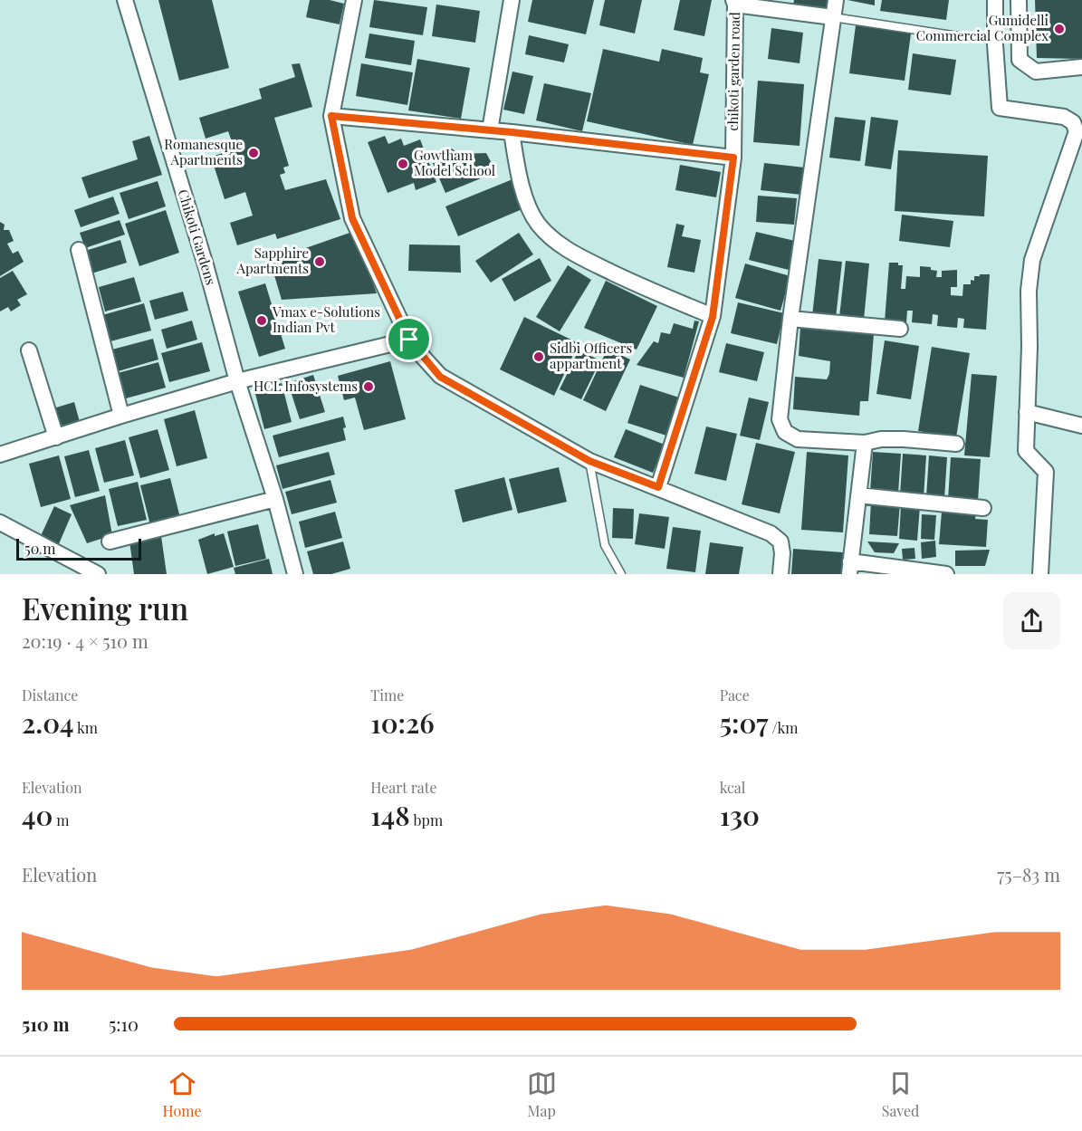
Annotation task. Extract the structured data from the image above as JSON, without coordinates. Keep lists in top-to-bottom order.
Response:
{
  "streets": {
    "street": ["chikoti garden road", "Chikoti Gardens"]
  },
  "places": [
    "Gumidelli Commercial Complex",
    "Romanesque Apartments",
    "Gowtham Model School",
    "Sapphire Apartments",
    "Vmax e-Solutions Indian Pvt",
    "Sidbi Officers appartment",
    "HCL Infosystems"
  ],
  "scale_bar": "50 m",
  "page": {
    "scale": "50 m",
    "heading": ["Evening run", "20:19 · 4 × 510 m"],
    "stats": [
      ["Distance", "2.04 km"],
      ["Time", "10:26"],
      ["Pace", "5:07 /km"],
      ["Elevation", "40 m"],
      ["Heart rate", "148 bpm"],
      ["kcal", "130"]
    ],
    "chart": ["Elevation", "75–83 m"],
    "list": [
      {
        "name": "510 m",
        "note": "5:10"
      }
    ],
    "tabs": ["Home", "Map", "Saved"]
  }
}
